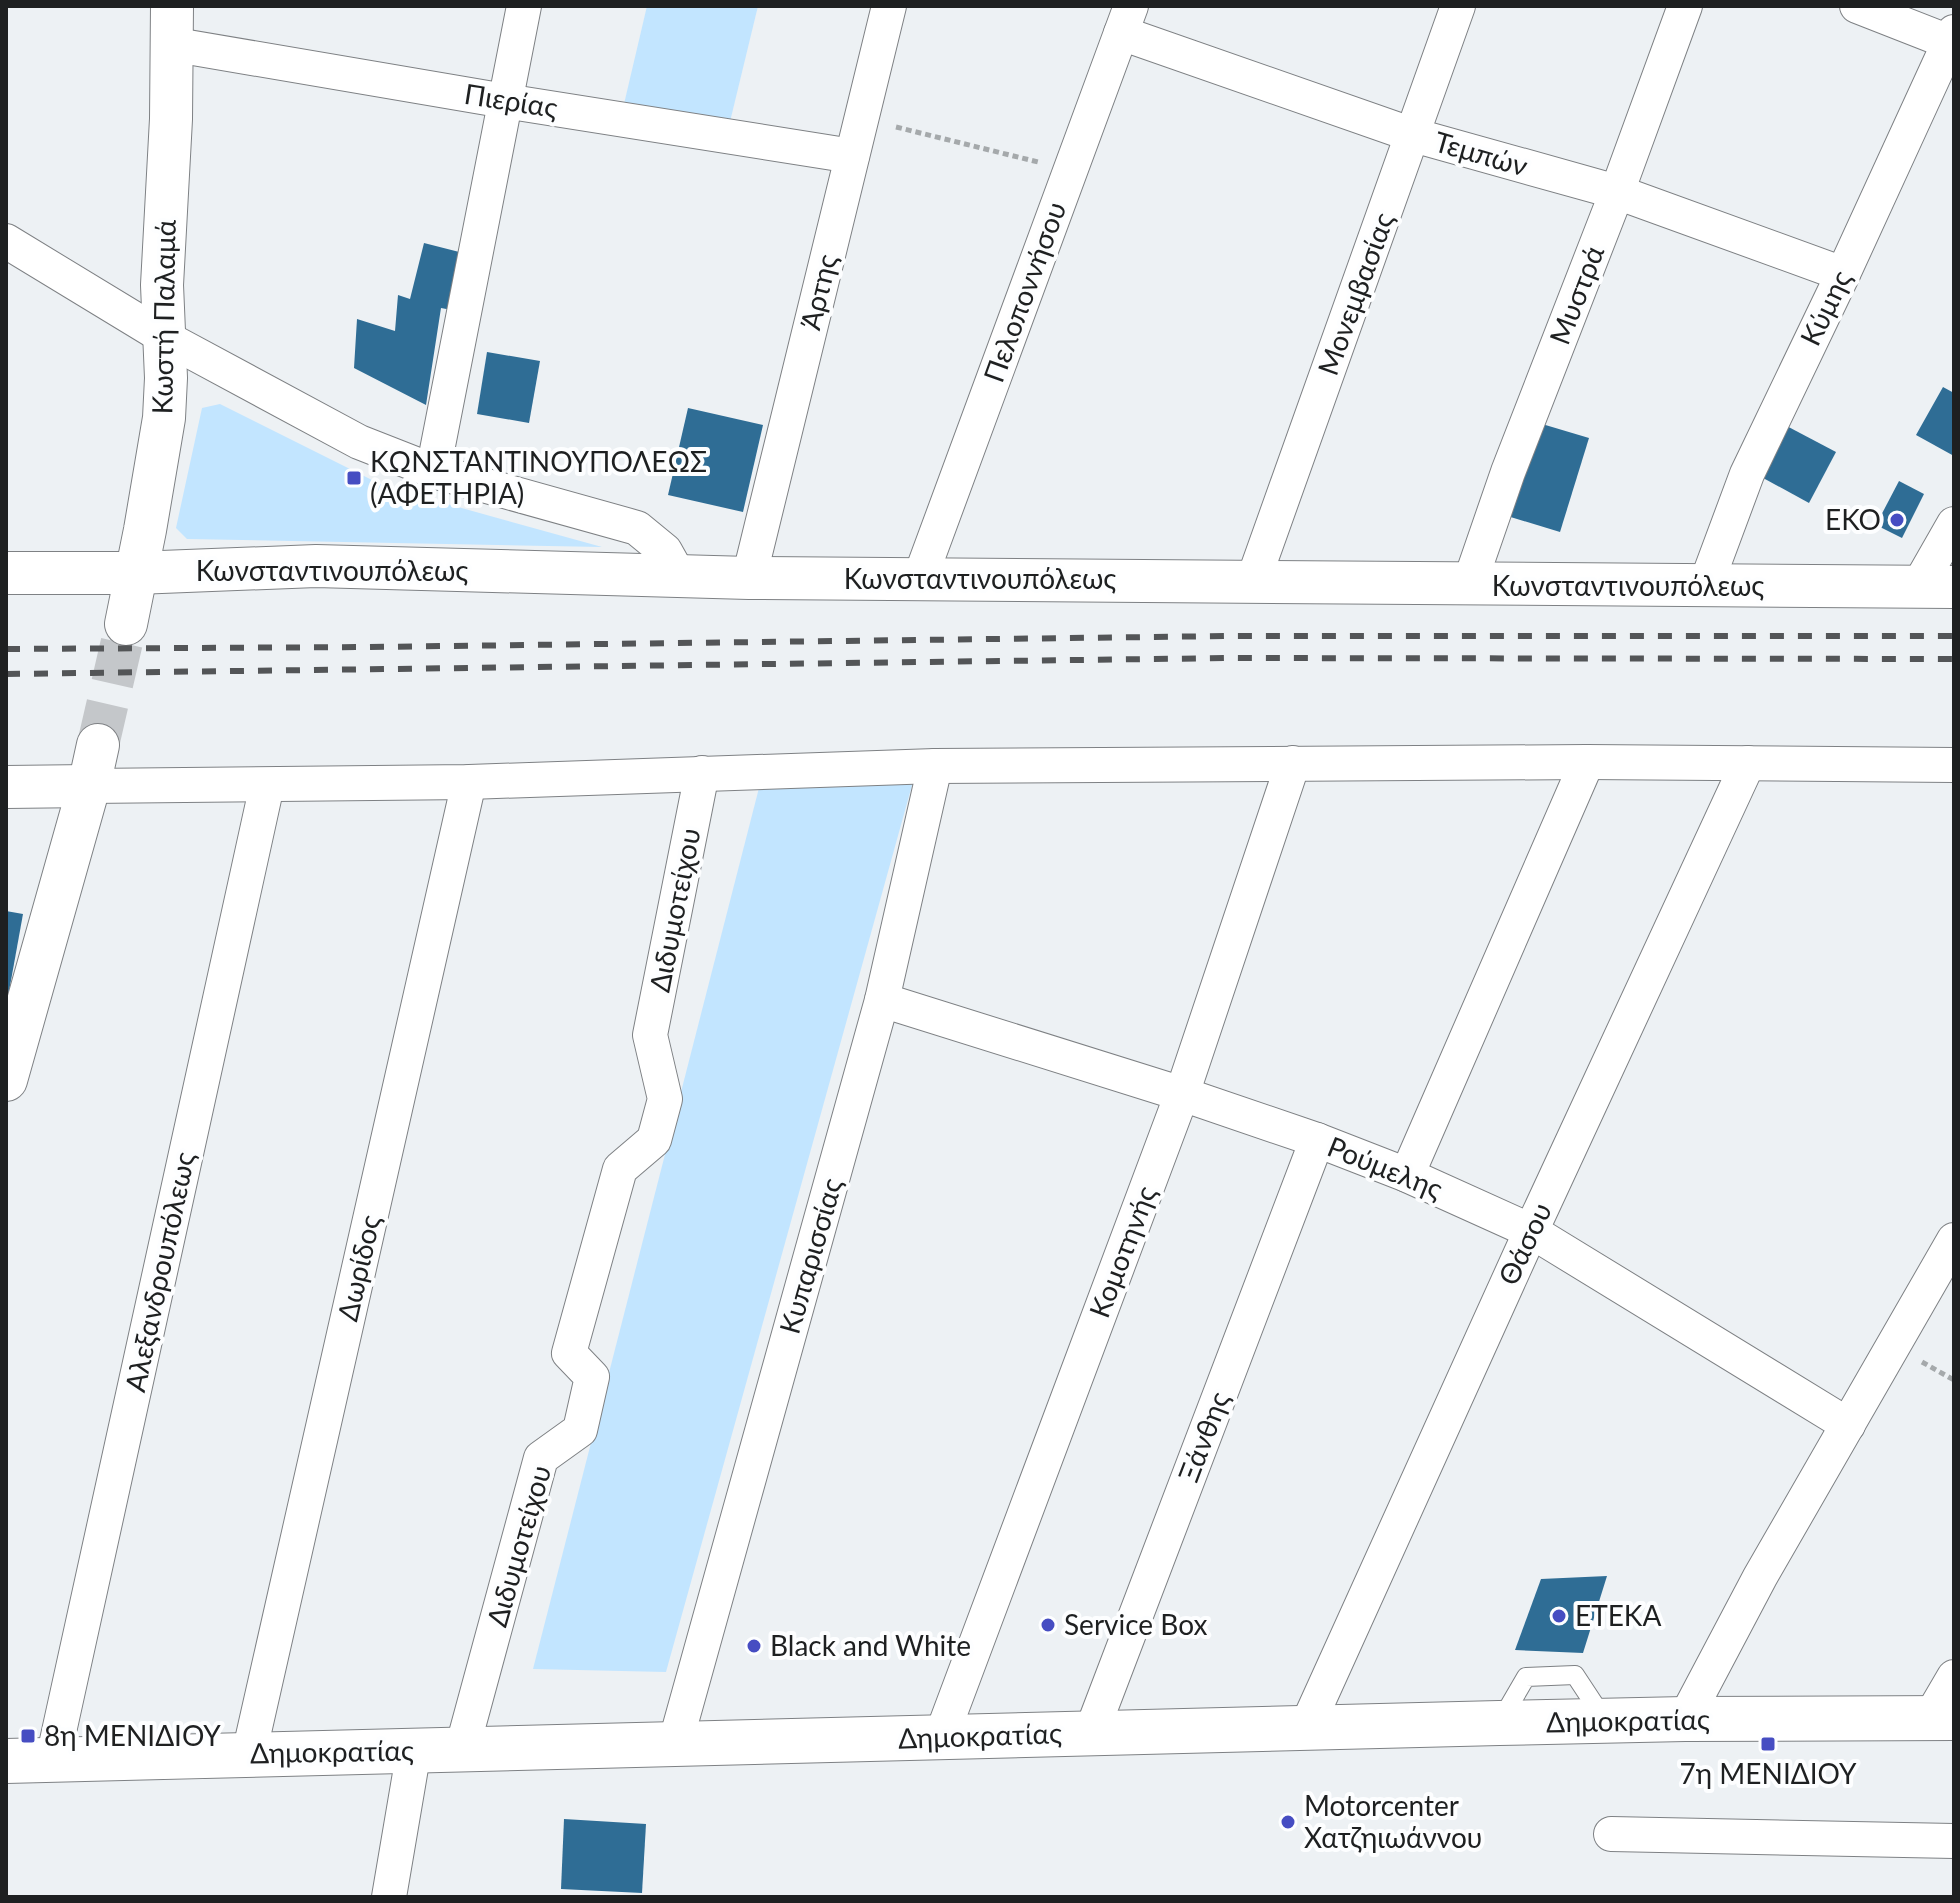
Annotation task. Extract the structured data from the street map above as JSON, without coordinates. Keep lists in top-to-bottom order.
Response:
{
  "streets": {
    "main road": ["Δημοκρατίας"],
    "street": [
      "Πιερίας",
      "Τεμπών",
      "Άρτης",
      "Πελοποννήσου",
      "Μονεμβασίας",
      "Μυστρά",
      "Κύμης",
      "Κωστή Παλαμά",
      "Κωνσταντινουπόλεως",
      "Διδυμοτείχου",
      "Ρούμελης",
      "Θάσου",
      "Κομοτηνής",
      "Κυπαρισσίας",
      "Δωρίδος",
      "Αλεξανδρουπόλεως",
      "Ξάνθης"
    ]
  },
  "crossings": [
    ["Πιερίας", "Άρτης"],
    ["Πιερίας", "Κωστή Παλαμά"],
    ["Τεμπών", "Πελοποννήσου"],
    ["Τεμπών", "Μονεμβασίας"],
    ["Τεμπών", "Μυστρά"],
    ["Τεμπών", "Κύμης"],
    ["Άρτης", "Κωνσταντινουπόλεως"],
    ["Πελοποννήσου", "Κωνσταντινουπόλεως"],
    ["Μονεμβασίας", "Κωνσταντινουπόλεως"],
    ["Μυστρά", "Κωνσταντινουπόλεως"],
    ["Κύμης", "Κωνσταντινουπόλεως"],
    ["Κωστή Παλαμά", "Κωνσταντινουπόλεως"],
    ["Διδυμοτείχου", "Δημοκρατίας"],
    ["Ρούμελης", "Θάσου"],
    ["Ρούμελης", "Κομοτηνής"],
    ["Ρούμελης", "Κυπαρισσίας"],
    ["Ρούμελης", "Ξάνθης"],
    ["Θάσου", "Δημοκρατίας"],
    ["Κομοτηνής", "Δημοκρατίας"],
    ["Κυπαρισσίας", "Δημοκρατίας"],
    ["Δωρίδος", "Δημοκρατίας"],
    ["Αλεξανδρουπόλεως", "Δημοκρατίας"],
    ["Ξάνθης", "Δημοκρατίας"]
  ],
  "places": {
    "transit": ["ΚΩΝΣΤΑΝΤΙΝΟΥΠΟΛΕΩΣ (ΑΦΕΤΗΡΙΑ)", "8η ΜΕΝΙΔΙΟΥ", "7η ΜΕΝΙΔΙΟΥ"],
    "other": [
      "EKO",
      "ΕΤΕΚΑ",
      "Service Box",
      "Black and White",
      "Motorcenter Χατζηιωάννου"
    ]
  }
}
